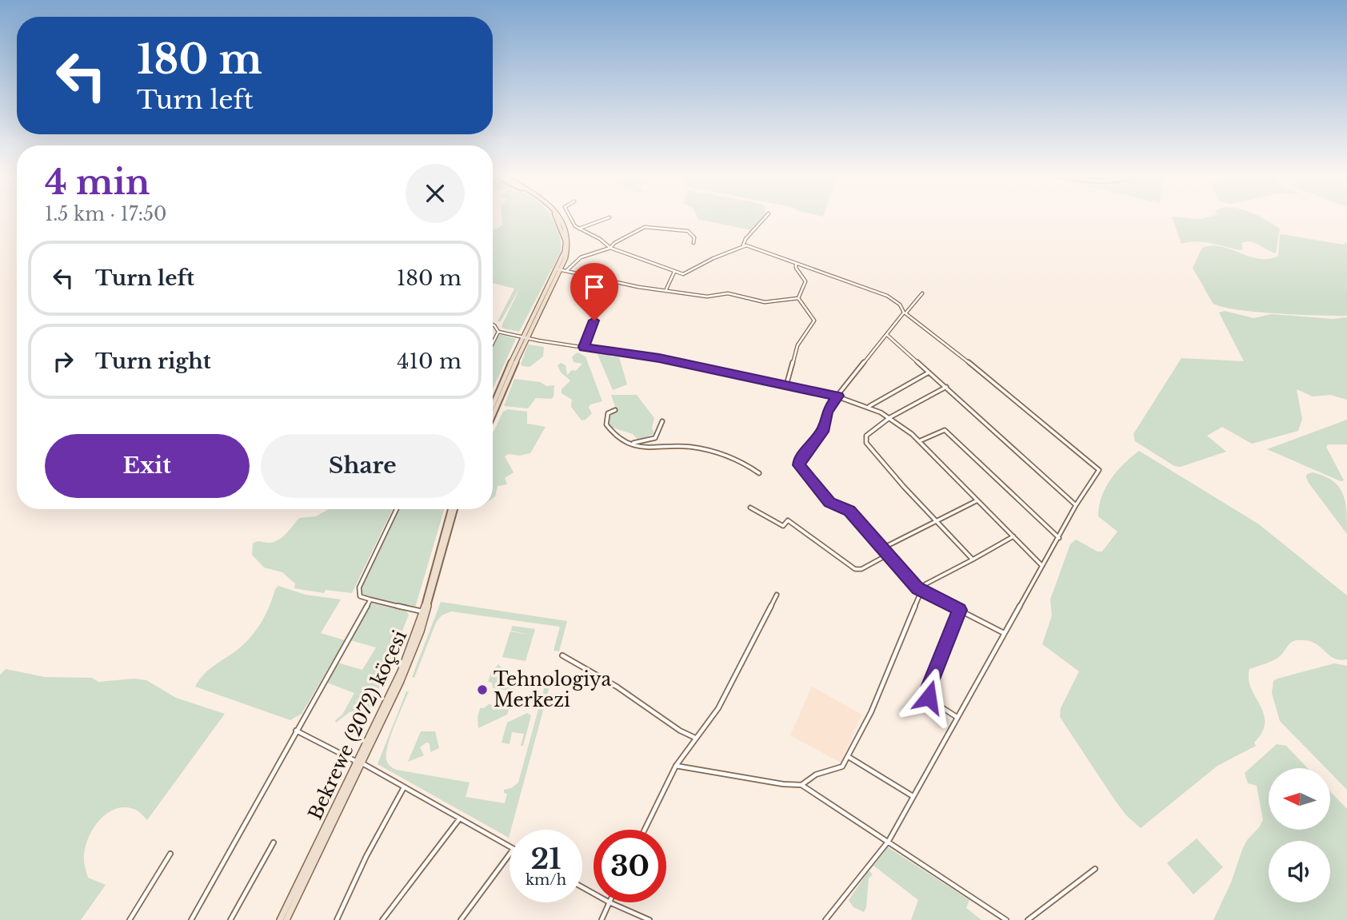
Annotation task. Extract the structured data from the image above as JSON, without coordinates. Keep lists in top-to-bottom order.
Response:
{
  "streets": {
    "main road": ["Bekrewe (2072) köçesi"]
  },
  "places": ["Tehnologiya Merkezi"],
  "north": "left",
  "page": {
    "turn": ["180 m", "Turn left"],
    "heading": ["4 min", "1.5 km · 17:50"],
    "list": [
      {
        "name": "Turn left",
        "value": "180 m"
      },
      {
        "name": "Turn right",
        "value": "410 m"
      }
    ],
    "buttons": ["Exit", "Share"],
    "speed": "21 km/h",
    "limit": "30"
  }
}
